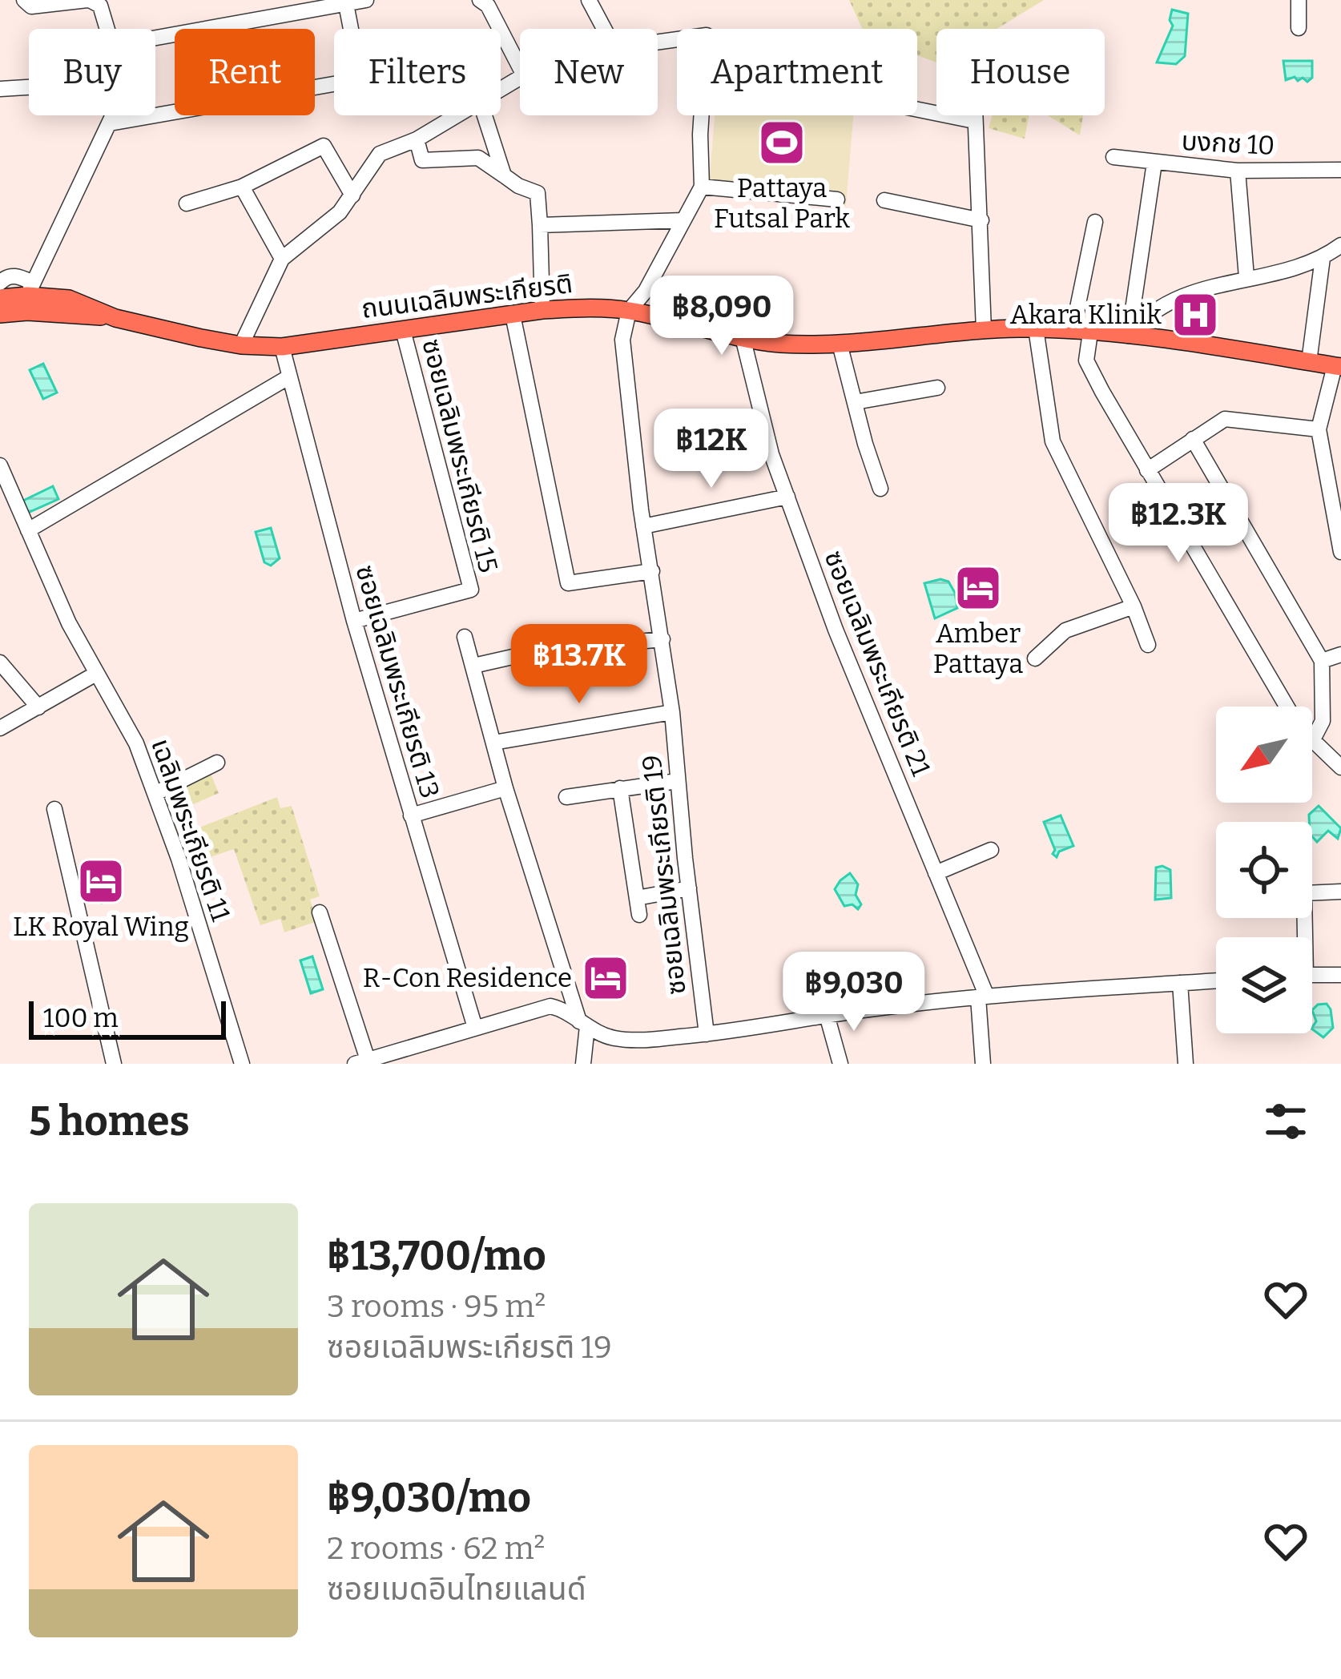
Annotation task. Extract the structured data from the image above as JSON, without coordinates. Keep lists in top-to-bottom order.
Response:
{
  "streets": {
    "main road": ["ถนนเฉลิมพระเกียรติ"],
    "street": [
      "บงกช 10",
      "ซอยเฉลิมพระเกียรติ 15",
      "ซอยเฉลิมพระเกียรติ 21",
      "ซอยเฉลิมพระเกียรติ 13",
      "เฉลิมพระเกียรติ 11",
      "ซอยเฉลิมพระเกียรติ 19"
    ]
  },
  "crossings": [
    ["ถนนเฉลิมพระเกียรติ", "ซอยเฉลิมพระเกียรติ 15"],
    ["ถนนเฉลิมพระเกียรติ", "ซอยเฉลิมพระเกียรติ 21"],
    ["ถนนเฉลิมพระเกียรติ", "ซอยเฉลิมพระเกียรติ 13"],
    ["ถนนเฉลิมพระเกียรติ", "ซอยเฉลิมพระเกียรติ 19"],
    ["ซอยเฉลิมพระเกียรติ 15", "ซอยเฉลิมพระเกียรติ 13"]
  ],
  "places": {
    "sports": ["Pattaya Futsal Park"],
    "hospital": ["Akara Klinik"],
    "hotel": ["Amber Pattaya", "LK Royal Wing", "R-Con Residence"]
  },
  "scale_bar": "100 m",
  "north": "bottom left",
  "page": {
    "chip": [
      "Buy",
      "Rent",
      "Filters",
      "New",
      "Apartment",
      "House"
    ],
    "price": [
      "฿8,090",
      "฿12K",
      "฿12.3K",
      "฿13.7K",
      "฿9,030"
    ],
    "scale": "100 m",
    "heading": "5 homes",
    "list": [
      {
        "name": "฿13,700/mo",
        "note": "3 rooms · 95 m² · ซอยเฉลิมพระเกียรติ 19"
      },
      {
        "name": "฿9,030/mo",
        "note": "2 rooms · 62 m² · ซอยเมดอินไทยแลนด์"
      }
    ]
  }
}
